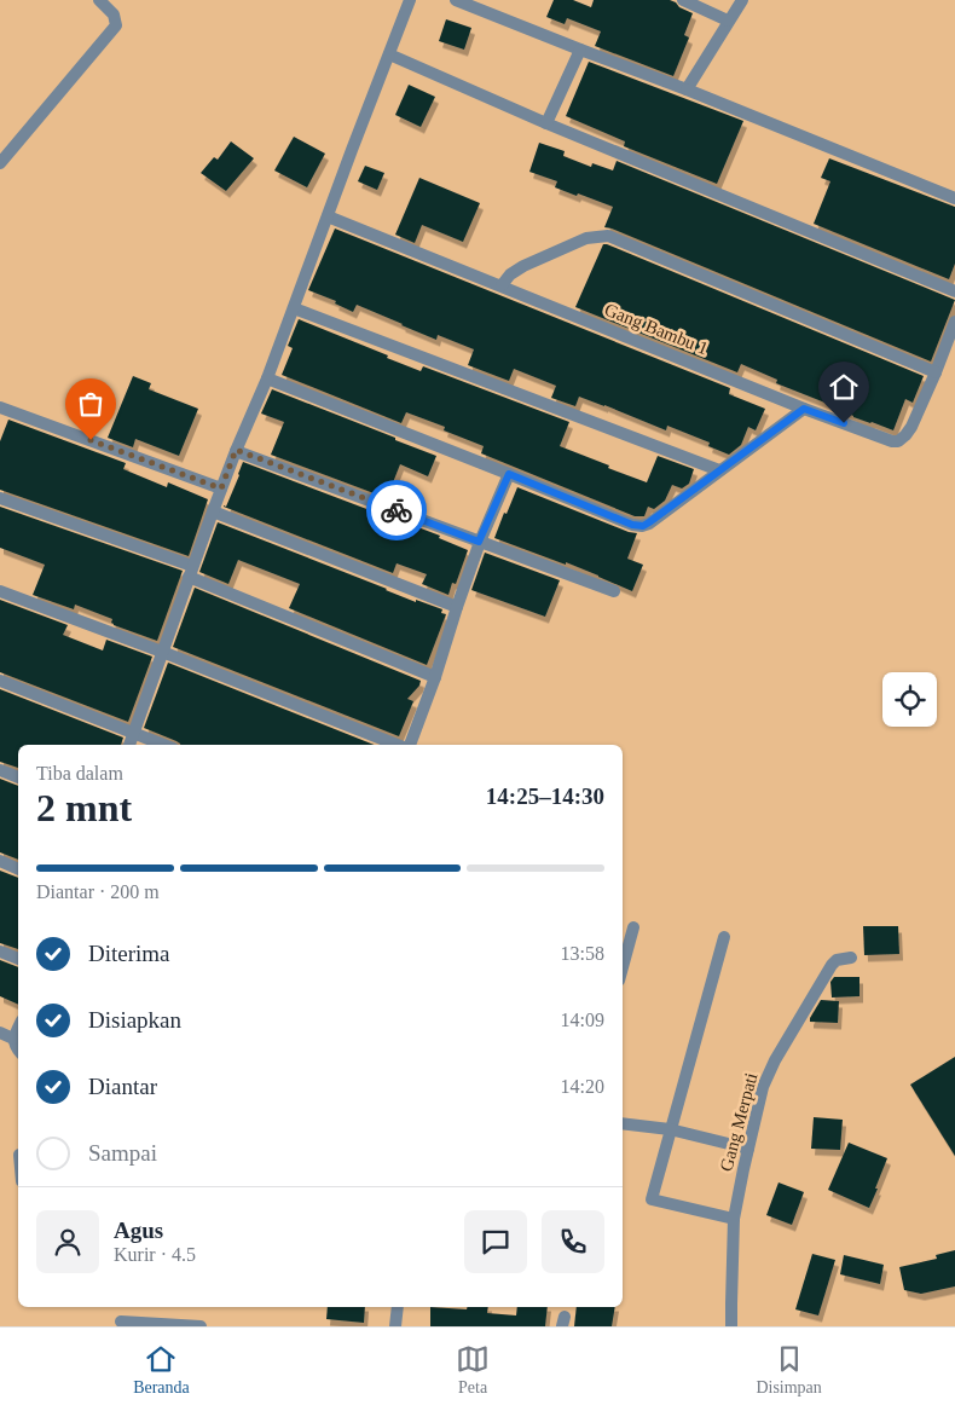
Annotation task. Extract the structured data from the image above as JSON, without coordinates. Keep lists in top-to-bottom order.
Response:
{
  "streets": {
    "street": ["Gang Bambu 1", "Gang Merpati"]
  },
  "page": {
    "heading": ["2 mnt", "Tiba dalam", "14:25–14:30"],
    "panel": ["Agus", "Kurir · 4.5"],
    "bar": "Diantar · 200 m",
    "list": [
      ["Diterima", "13:58"],
      ["Disiapkan", "14:09"],
      ["Diantar", "14:20"],
      "Sampai"
    ],
    "tabs": ["Beranda", "Peta", "Disimpan"]
  }
}
